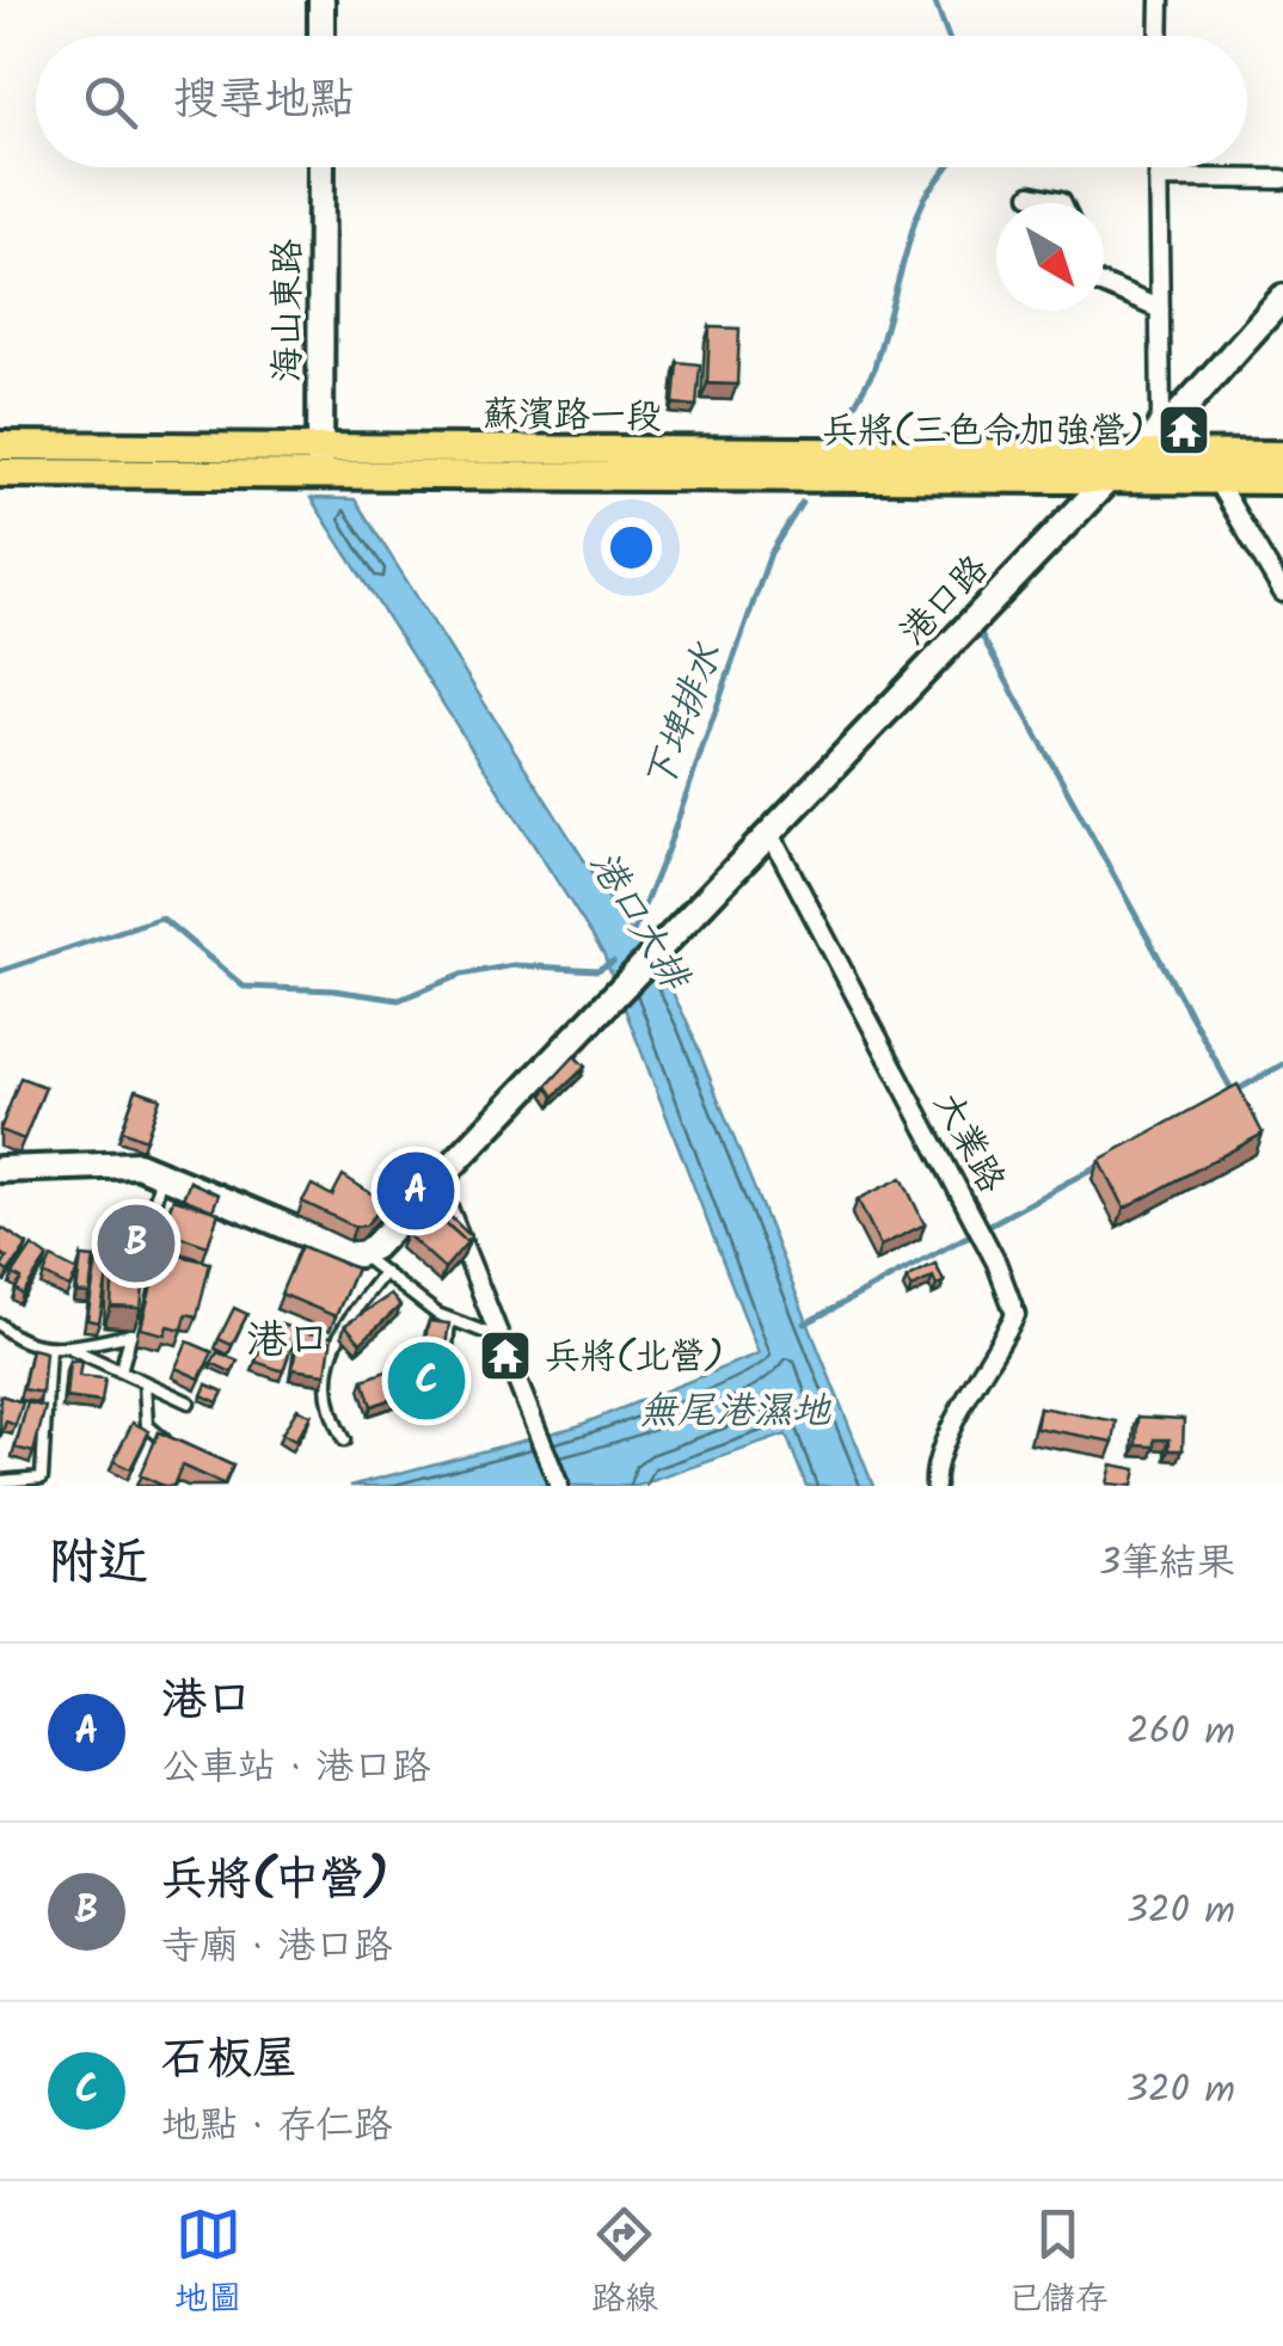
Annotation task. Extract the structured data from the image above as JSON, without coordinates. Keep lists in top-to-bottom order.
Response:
{
  "streets": {
    "main road": ["蘇濱路一段"],
    "street": ["海山東路", "港口路", "大業路"]
  },
  "crossings": [
    ["海山東路", "蘇濱路一段"],
    ["蘇濱路一段", "港口路"],
    ["港口路", "大業路"]
  ],
  "districts": ["港口"],
  "water": ["下埤排水", "港口大排", "無尾港濕地"],
  "places": {
    "temple": ["兵將(三色令加強營)", "兵將(北營)"]
  },
  "north": "bottom right",
  "page": {
    "search": "搜尋地點",
    "pins": ["A", "B", "C"],
    "heading": ["附近", "3筆結果"],
    "list": [
      {
        "mark": "A",
        "name": "港口",
        "note": "公車站 · 港口路",
        "value": "260 m"
      },
      {
        "mark": "B",
        "name": "兵將(中營)",
        "note": "寺廟 · 港口路",
        "value": "320 m"
      },
      {
        "mark": "C",
        "name": "石板屋",
        "note": "地點 · 存仁路",
        "value": "320 m"
      }
    ],
    "nav": ["地圖", "路線", "已儲存"]
  }
}
